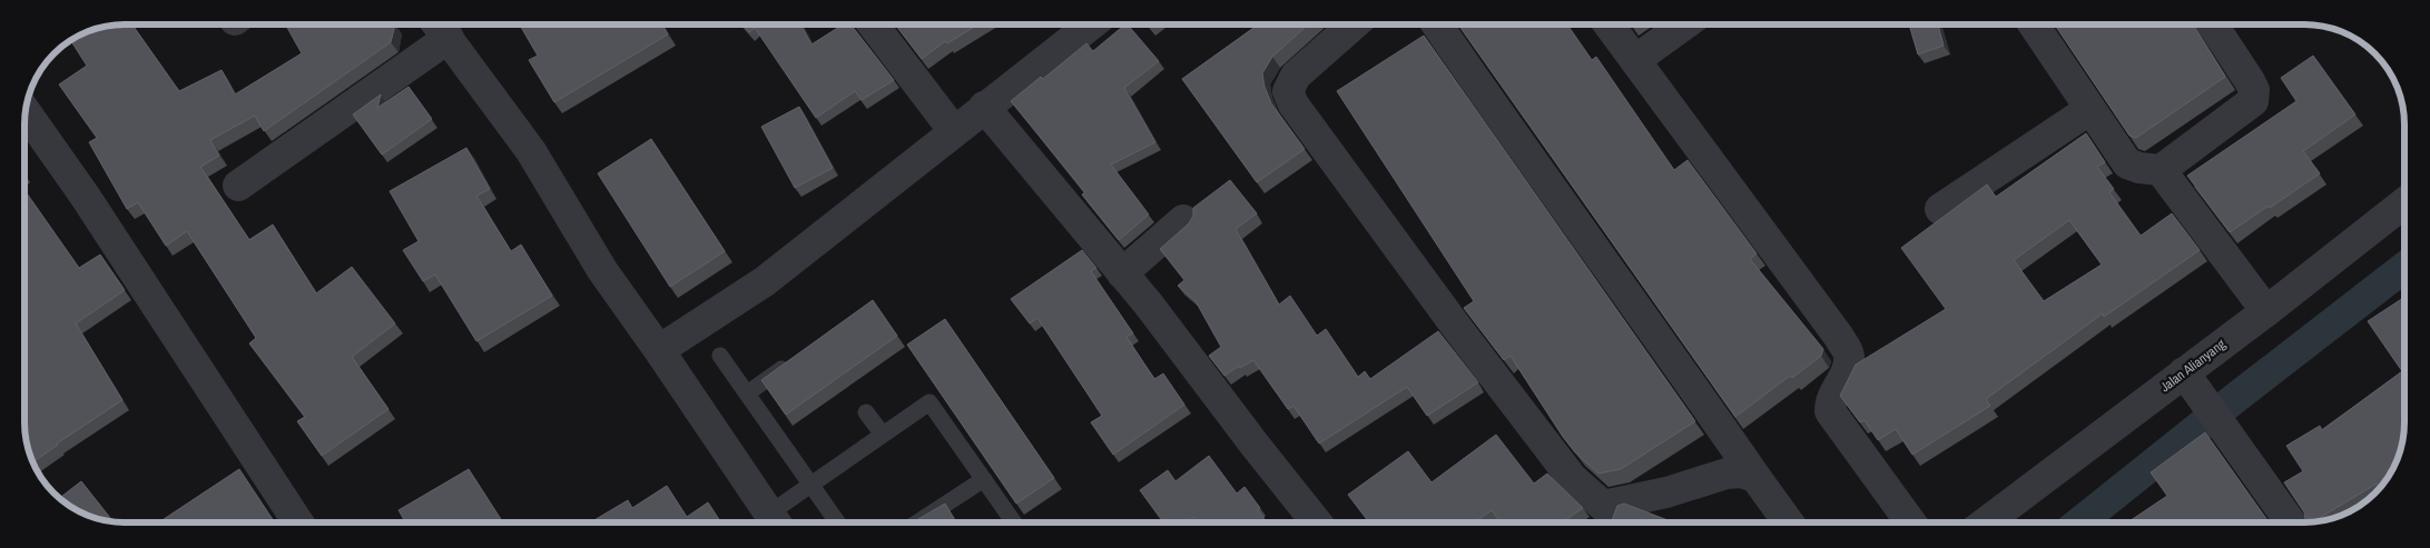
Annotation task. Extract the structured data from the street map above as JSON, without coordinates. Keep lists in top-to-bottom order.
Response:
{
  "streets": {
    "street": ["Jalan Alianyang"]
  }
}
